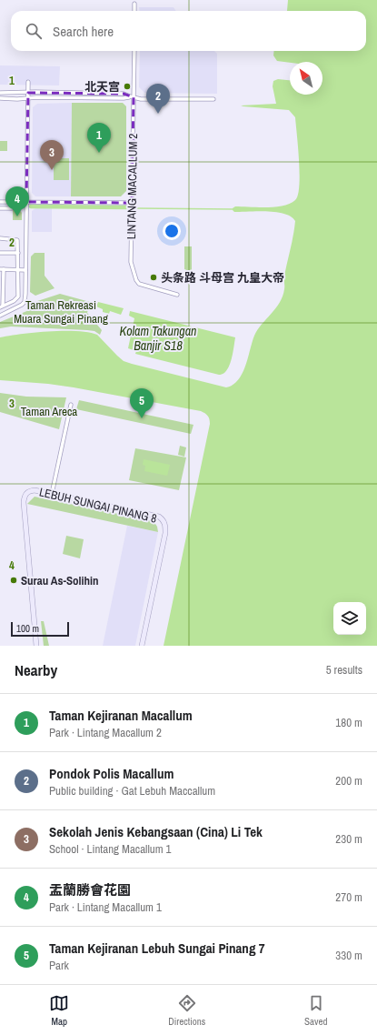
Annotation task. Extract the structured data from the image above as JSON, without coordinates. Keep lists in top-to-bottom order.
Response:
{
  "streets": {
    "street": ["LINTANG MACALLUM 2", "LEBUH SUNGAI PINANG 8"]
  },
  "water": ["Kolam Takungan Banjir S18"],
  "parks": ["Taman Rekreasi Muara Sungai Pinang", "Taman Areca"],
  "places": ["北天宫", "头条路 斗母宫 九皇大帝", "Surau As-Solihin"],
  "scale_bar": "100 m",
  "north": "top left",
  "page": {
    "search": "Search here",
    "pins": [
      "2",
      "1",
      "3",
      "4",
      "5"
    ],
    "scale": "100 m",
    "heading": ["Nearby", "5 results"],
    "list": [
      {
        "mark": "1",
        "name": "Taman Kejiranan Macallum",
        "note": "Park · Lintang Macallum 2",
        "value": "180 m"
      },
      {
        "mark": "2",
        "name": "Pondok Polis Macallum",
        "note": "Public building · Gat Lebuh Maccallum",
        "value": "200 m"
      },
      {
        "mark": "3",
        "name": "Sekolah Jenis Kebangsaan (Cina) Li Tek",
        "note": "School · Lintang Macallum 1",
        "value": "230 m"
      },
      {
        "mark": "4",
        "name": "盂蘭勝會花園",
        "note": "Park · Lintang Macallum 1",
        "value": "270 m"
      },
      {
        "mark": "5",
        "name": "Taman Kejiranan Lebuh Sungai Pinang 7",
        "note": "Park",
        "value": "330 m"
      }
    ],
    "nav": ["Map", "Directions", "Saved"]
  },
  "grid": {
    "rows": [
      "1",
      "2",
      "3",
      "4"
    ]
  }
}
